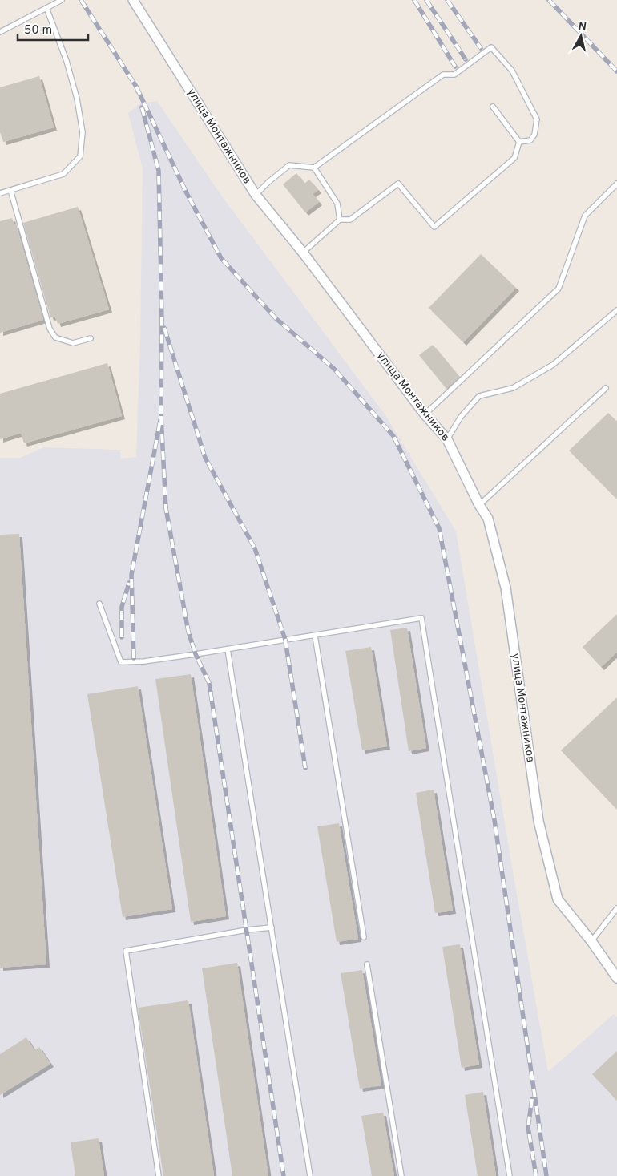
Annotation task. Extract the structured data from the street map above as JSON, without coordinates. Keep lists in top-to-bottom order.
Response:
{
  "streets": {
    "street": ["улица Монтажников"]
  },
  "scale_bar": "50 m",
  "north": "top"
}
